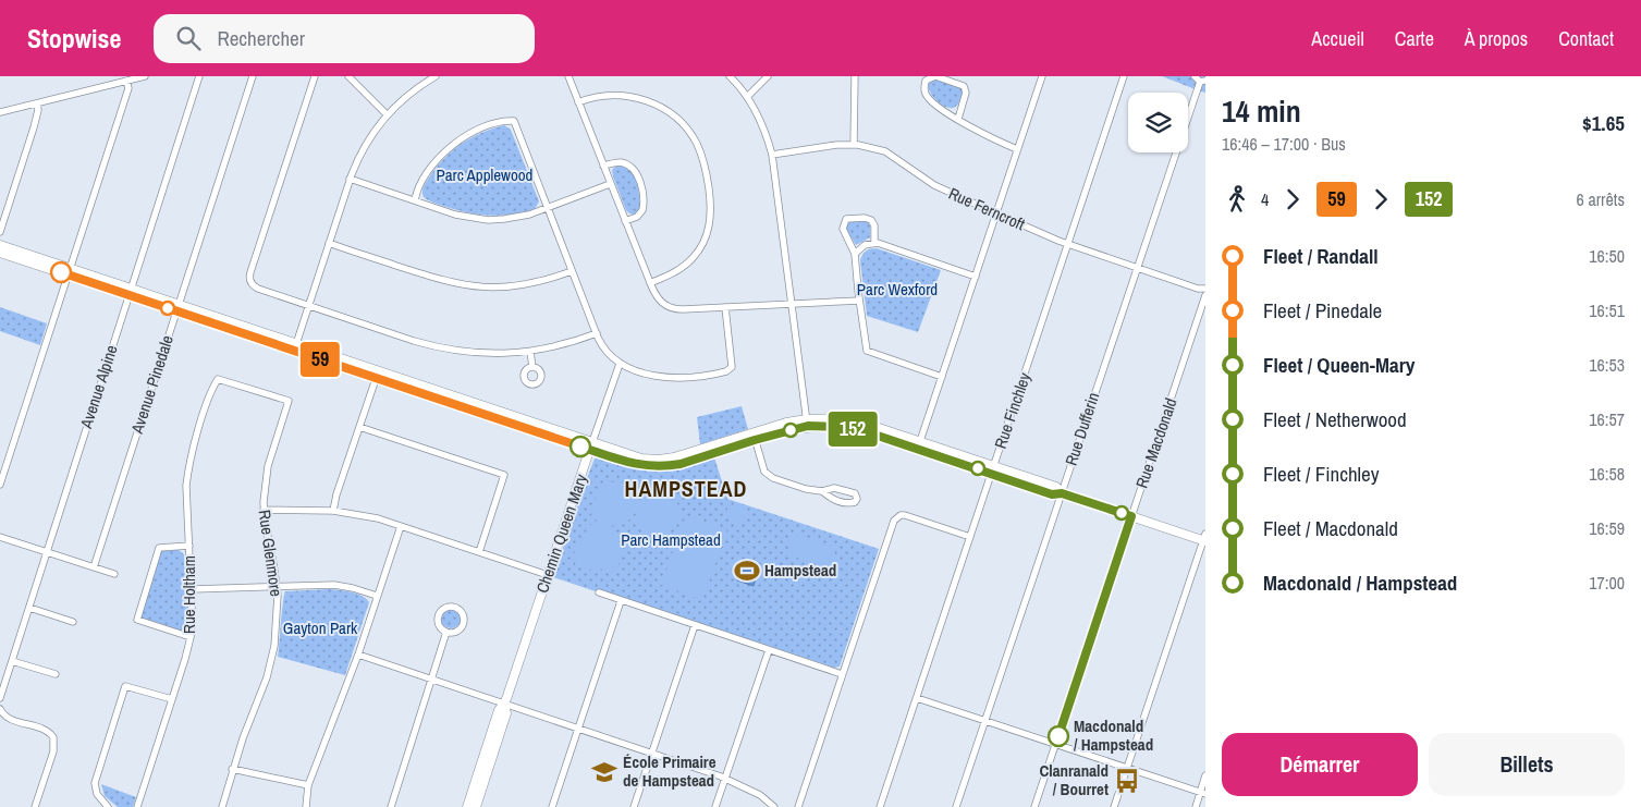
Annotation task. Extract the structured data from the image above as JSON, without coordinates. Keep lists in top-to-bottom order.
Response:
{
  "streets": {
    "main road": ["Chemin Queen Mary"],
    "street": [
      "Rue Ferncroft",
      "Avenue Pinedale",
      "Avenue Alpine",
      "Rue Finchley",
      "Rue Dufferin",
      "Rue Macdonald",
      "Rue Glenmore",
      "Rue Holtham"
    ]
  },
  "crossings": [
    ["Rue Ferncroft", "Rue Finchley"],
    ["Rue Ferncroft", "Rue Dufferin"],
    ["Rue Glenmore", "Rue Holtham"]
  ],
  "districts": ["HAMPSTEAD"],
  "parks": [
    "Parc Applewood",
    "Parc Wexford",
    "Parc Hampstead",
    "Gayton Park"
  ],
  "places": {
    "sports": ["Hampstead"],
    "other": ["Macdonald / Hampstead"],
    "school or university": ["École Primaire de Hampstead"],
    "bus stop": ["Clanranald / Bourret"]
  },
  "lines": ["bus line 59", "bus line 152"],
  "page": {
    "header": "Stopwise",
    "search": "Rechercher",
    "nav": [
      "Accueil",
      "Carte",
      "À propos",
      "Contact"
    ],
    "on_map": ["59", "152"],
    "heading": ["14 min", "16:46 – 17:00 · Bus", "$1.65"],
    "legs": [
      "4",
      "59",
      "152",
      "6 arrêts"
    ],
    "list": [
      {
        "name": "Fleet / Randall",
        "value": "16:50"
      },
      {
        "name": "Fleet / Pinedale",
        "value": "16:51"
      },
      {
        "name": "Fleet / Queen-Mary",
        "value": "16:53"
      },
      {
        "name": "Fleet / Netherwood",
        "value": "16:57"
      },
      {
        "name": "Fleet / Finchley",
        "value": "16:58"
      },
      {
        "name": "Fleet / Macdonald",
        "value": "16:59"
      },
      {
        "name": "Macdonald / Hampstead",
        "value": "17:00"
      }
    ],
    "buttons": ["Démarrer", "Billets"]
  }
}
